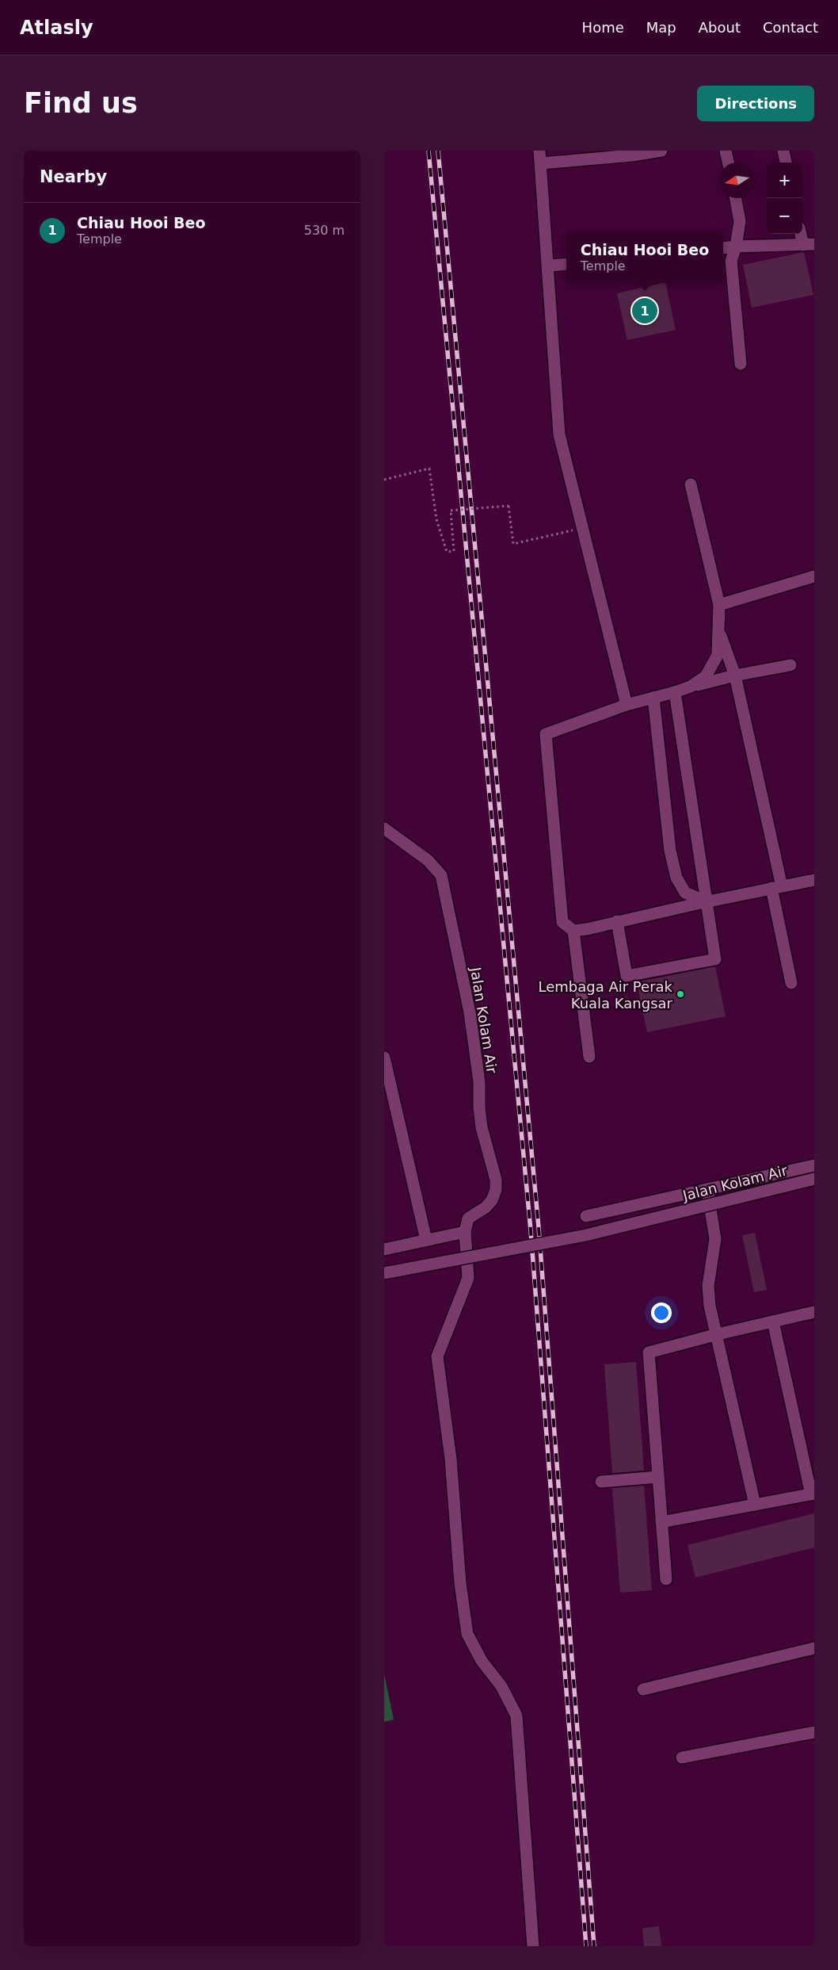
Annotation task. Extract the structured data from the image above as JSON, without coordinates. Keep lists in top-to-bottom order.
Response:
{
  "streets": {
    "street": ["Jalan Kolam Air"]
  },
  "places": ["Lembaga Air Perak Kuala Kangsar"],
  "north": "left",
  "page": {
    "header": "Atlasly",
    "nav": [
      "Home",
      "Map",
      "About",
      "Contact"
    ],
    "buttons": "Directions",
    "title": "Find us",
    "heading": "Nearby",
    "map_buttons": ["+", "−"],
    "list": [
      {
        "mark": "1",
        "name": "Chiau Hooi Beo",
        "note": "Temple",
        "value": "530 m"
      }
    ],
    "popup": ["Chiau Hooi Beo", "Temple"],
    "pins": "1"
  }
}
